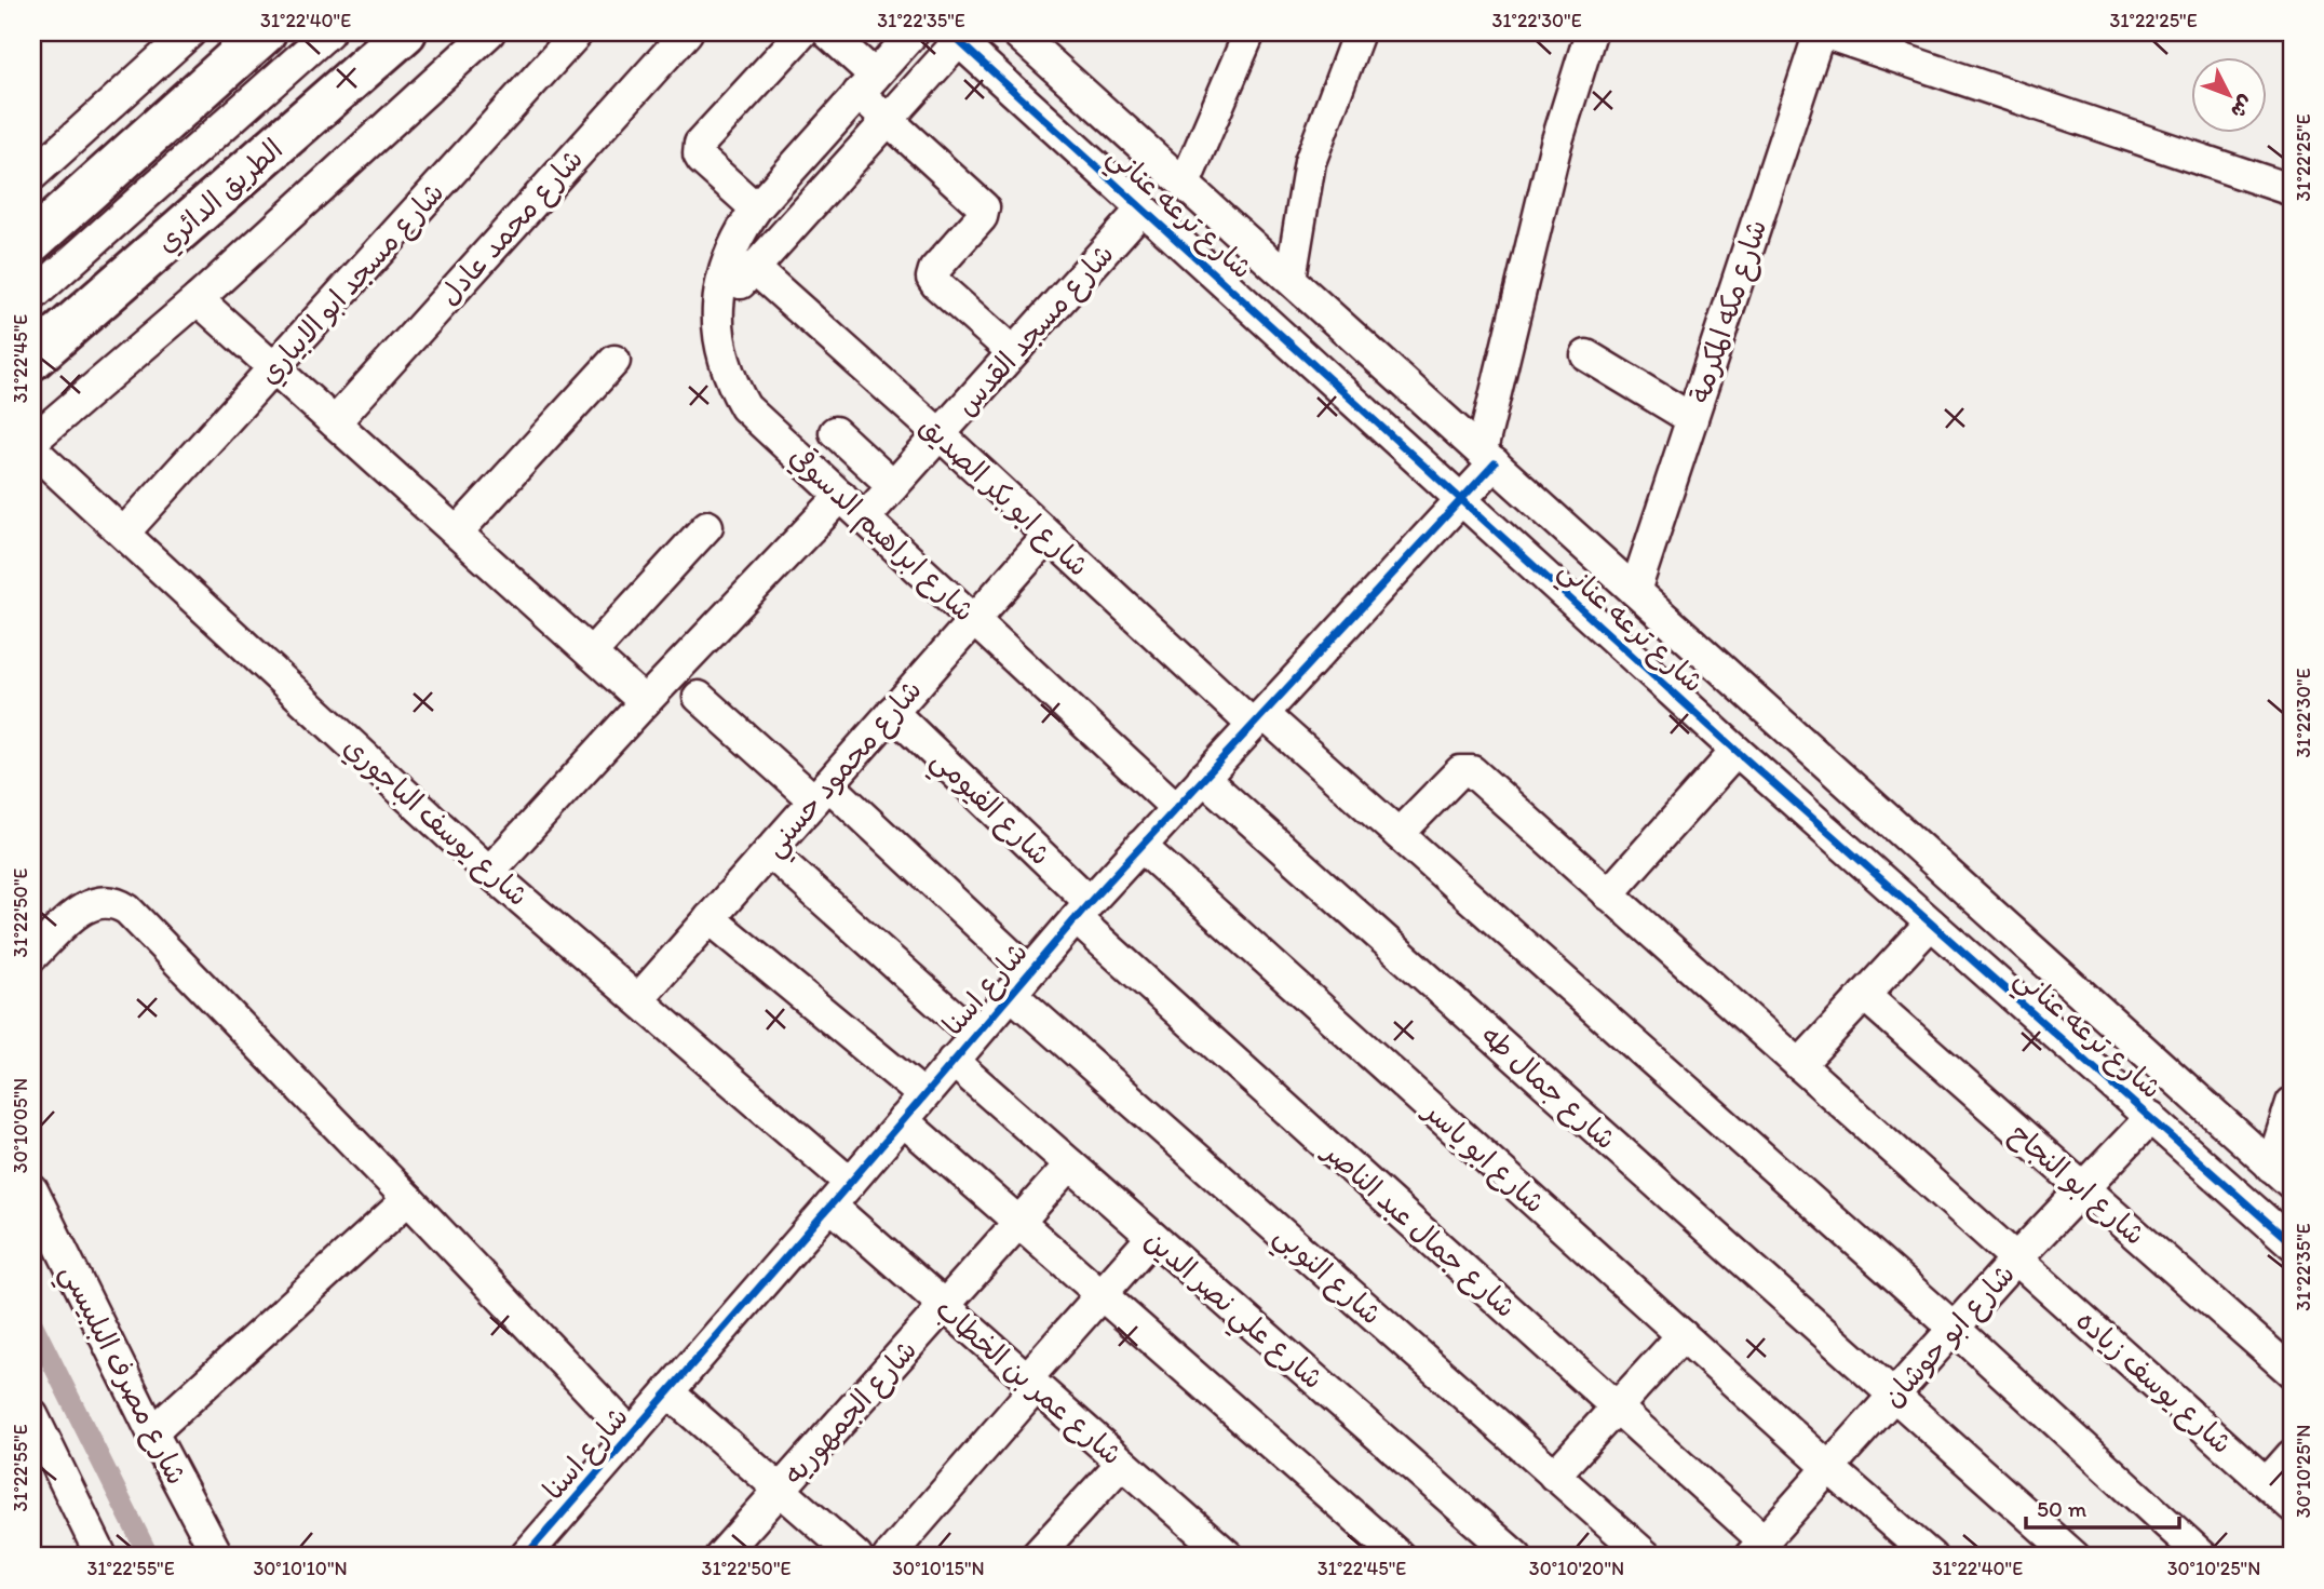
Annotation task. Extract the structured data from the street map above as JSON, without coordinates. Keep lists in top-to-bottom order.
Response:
{
  "streets": {
    "highway": ["الطريق الدائري"],
    "street": [
      "شارع ترعه عناني",
      "شارع محمد عادل",
      "شارع مسجد ابو الابياري",
      "شارع مكه المكرمة",
      "شارع مسجد القدس",
      "شارع ابو بكر الصديق",
      "شارع ابراهيم الدسوقي",
      "شارع محمود حسني",
      "شارع الفيومي",
      "شارع يوسف الباجوري",
      "شارع اسنا",
      "شارع جمال طه",
      "شارع ابو ياسر",
      "شارع ابو النجاح",
      "شارع جمال عبد الناصر",
      "شارع النوبي",
      "شارع علي نصر الدين",
      "شارع ابو حوشان",
      "شارع مصرف البلبيسي",
      "شارع عمر بن الخطاب",
      "شارع يوسف زياده",
      "شارع الجمهوريه"
    ]
  },
  "crossings": [
    ["شارع ترعه عناني", "شارع مكه المكرمة"],
    ["شارع ترعه عناني", "شارع مسجد القدس"],
    ["شارع ترعه عناني", "شارع اسنا"],
    ["شارع ترعه عناني", "شارع ابو حوشان"],
    ["شارع مسجد ابو الابياري", "شارع يوسف الباجوري"],
    ["شارع مسجد القدس", "شارع ابو بكر الصديق"],
    ["شارع مسجد القدس", "شارع ابراهيم الدسوقي"],
    ["شارع ابو بكر الصديق", "شارع محمود حسني"],
    ["شارع ابو بكر الصديق", "شارع اسنا"],
    ["شارع ابو بكر الصديق", "شارع ابو حوشان"],
    ["شارع ابو بكر الصديق", "شارع يوسف زياده"],
    ["شارع ابراهيم الدسوقي", "شارع محمود حسني"],
    ["شارع ابراهيم الدسوقي", "شارع اسنا"],
    ["شارع محمود حسني", "شارع الفيومي"],
    ["شارع محمود حسني", "شارع يوسف الباجوري"],
    ["شارع محمود حسني", "شارع النوبي"],
    ["شارع الفيومي", "شارع اسنا"],
    ["شارع الفيومي", "شارع جمال عبد الناصر"],
    ["شارع يوسف الباجوري", "شارع اسنا"],
    ["شارع يوسف الباجوري", "شارع عمر بن الخطاب"],
    ["شارع اسنا", "شارع جمال طه"],
    ["شارع اسنا", "شارع ابو ياسر"],
    ["شارع اسنا", "شارع جمال عبد الناصر"],
    ["شارع اسنا", "شارع النوبي"],
    ["شارع اسنا", "شارع علي نصر الدين"],
    ["شارع اسنا", "شارع عمر بن الخطاب"],
    ["شارع جمال طه", "شارع ابو حوشان"],
    ["شارع ابو ياسر", "شارع ابو حوشان"],
    ["شارع ابو النجاح", "شارع ابو حوشان"],
    ["شارع جمال عبد الناصر", "شارع ابو حوشان"],
    ["شارع علي نصر الدين", "شارع الجمهوريه"],
    ["شارع ابو حوشان", "شارع يوسف زياده"],
    ["شارع عمر بن الخطاب", "شارع الجمهوريه"]
  ],
  "scale_bar": "50 m",
  "north": "bottom right",
  "coordinates": [
    "31°22'40\"E",
    "31°22'35\"E",
    "31°22'30\"E",
    "31°22'25\"E",
    "31°22'45\"E",
    "31°22'50\"E",
    "30°10'05\"N",
    "31°22'55\"E",
    "30°10'25\"N",
    "30°10'10\"N",
    "30°10'15\"N",
    "30°10'20\"N"
  ]
}
